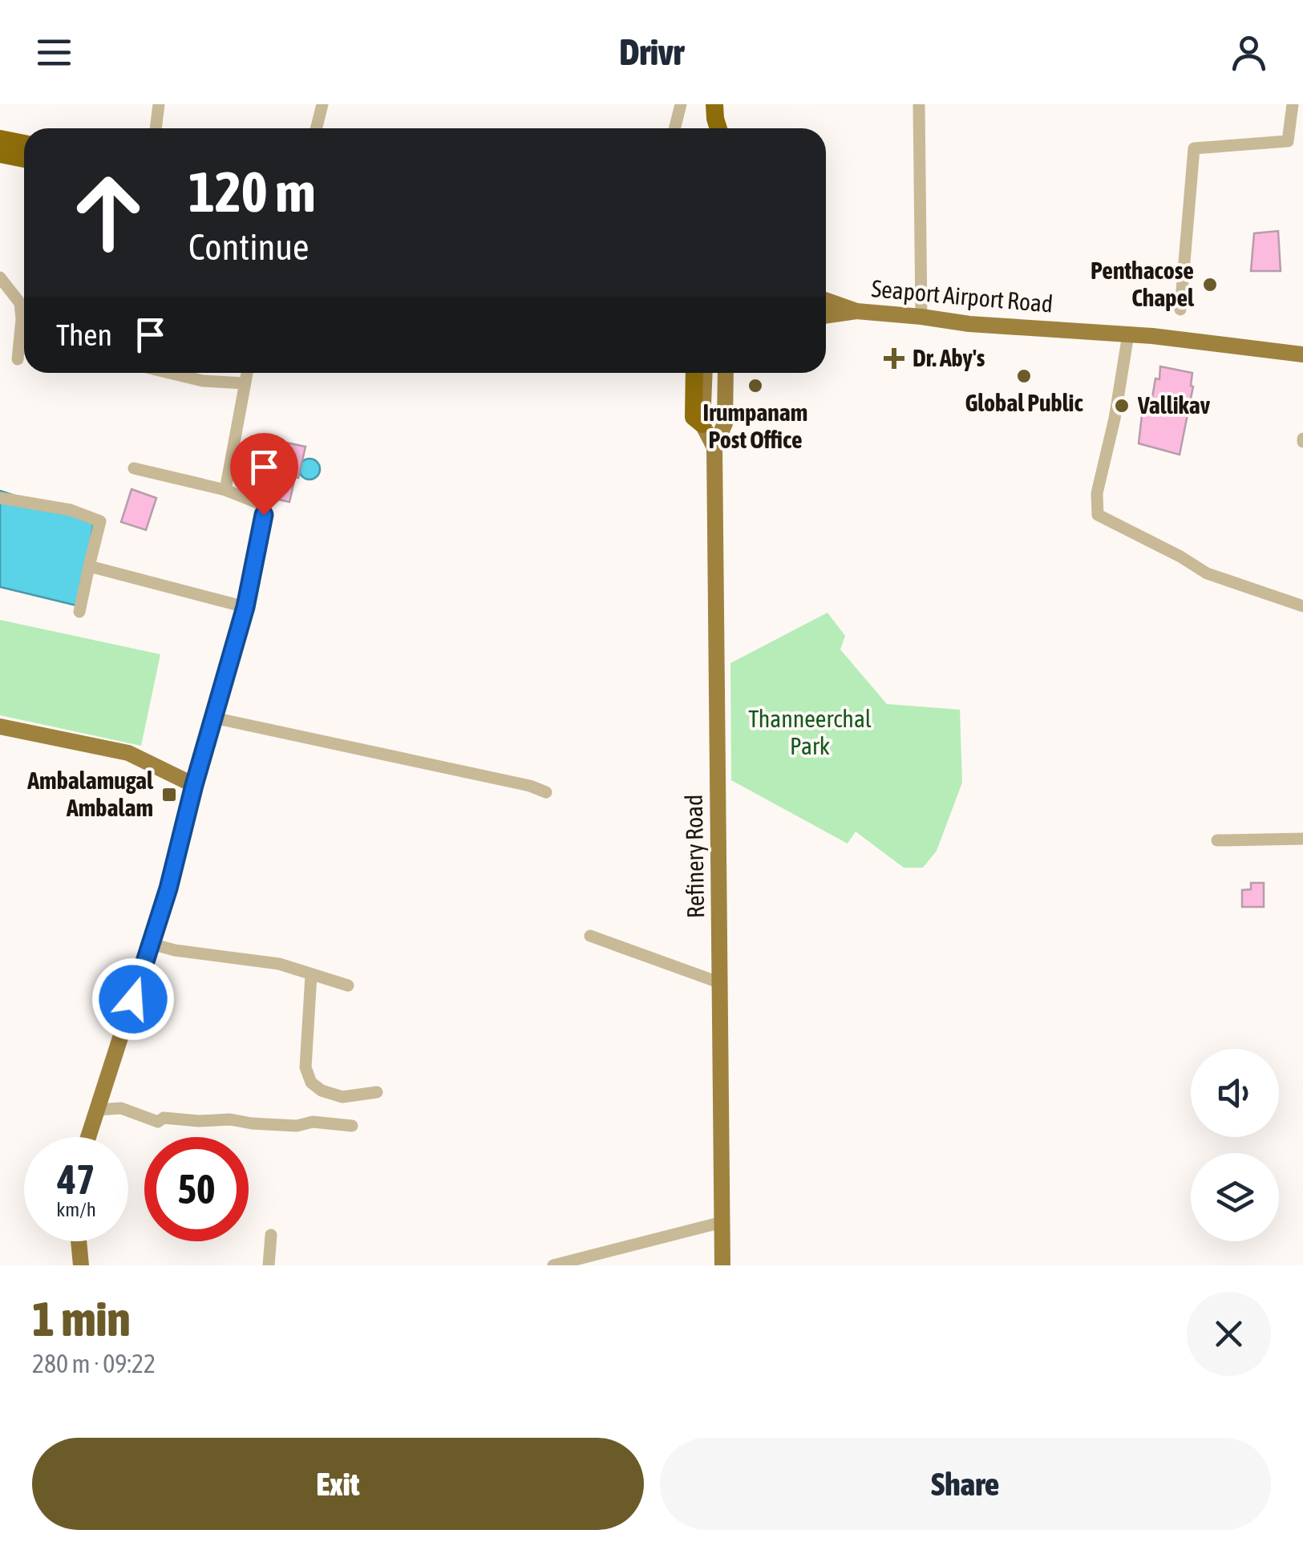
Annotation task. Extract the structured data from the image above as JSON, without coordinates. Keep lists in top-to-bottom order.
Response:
{
  "streets": {
    "main road": ["Seaport Airport Road", "Refinery Road"]
  },
  "parks": ["Thanneerchal Park"],
  "places": {
    "other": [
      "Penthacose Chapel",
      "Global Public",
      "Irumpanam Post Office",
      "Vallikav"
    ],
    "health": ["Dr. Aby's"],
    "transit": ["Ambalamugal Ambalam"]
  },
  "page": {
    "header": "Drivr",
    "turn": ["120 m", "Continue"],
    "then": "Then",
    "speed": "47 km/h",
    "limit": "50",
    "heading": ["1 min", "280 m · 09:22"],
    "buttons": ["Exit", "Share"]
  }
}
